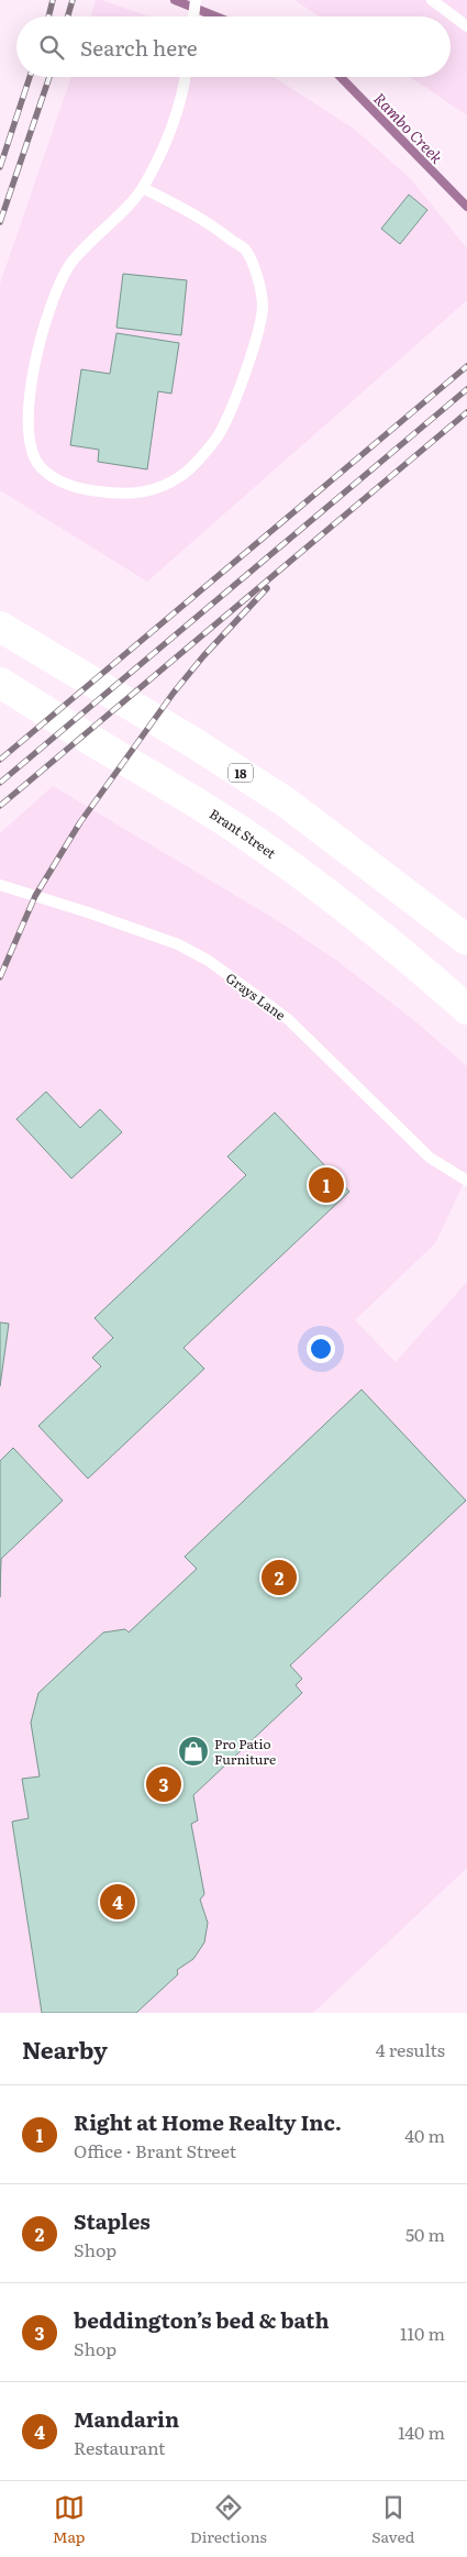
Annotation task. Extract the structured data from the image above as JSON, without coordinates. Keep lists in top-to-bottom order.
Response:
{
  "streets": {
    "main road": ["18", "Brant Street"],
    "lane": ["Grays Lane"]
  },
  "water": ["Rambo Creek"],
  "places": {
    "shop": ["Pro Patio Furniture"]
  },
  "page": {
    "search": "Search here",
    "pins": [
      "1",
      "2",
      "3",
      "4"
    ],
    "heading": ["Nearby", "4 results"],
    "list": [
      {
        "mark": "1",
        "name": "Right at Home Realty Inc.",
        "note": "Office · Brant Street",
        "value": "40 m"
      },
      {
        "mark": "2",
        "name": "Staples",
        "note": "Shop",
        "value": "50 m"
      },
      {
        "mark": "3",
        "name": "beddington’s bed & bath",
        "note": "Shop",
        "value": "110 m"
      },
      {
        "mark": "4",
        "name": "Mandarin",
        "note": "Restaurant",
        "value": "140 m"
      }
    ],
    "nav": ["Map", "Directions", "Saved"]
  }
}
